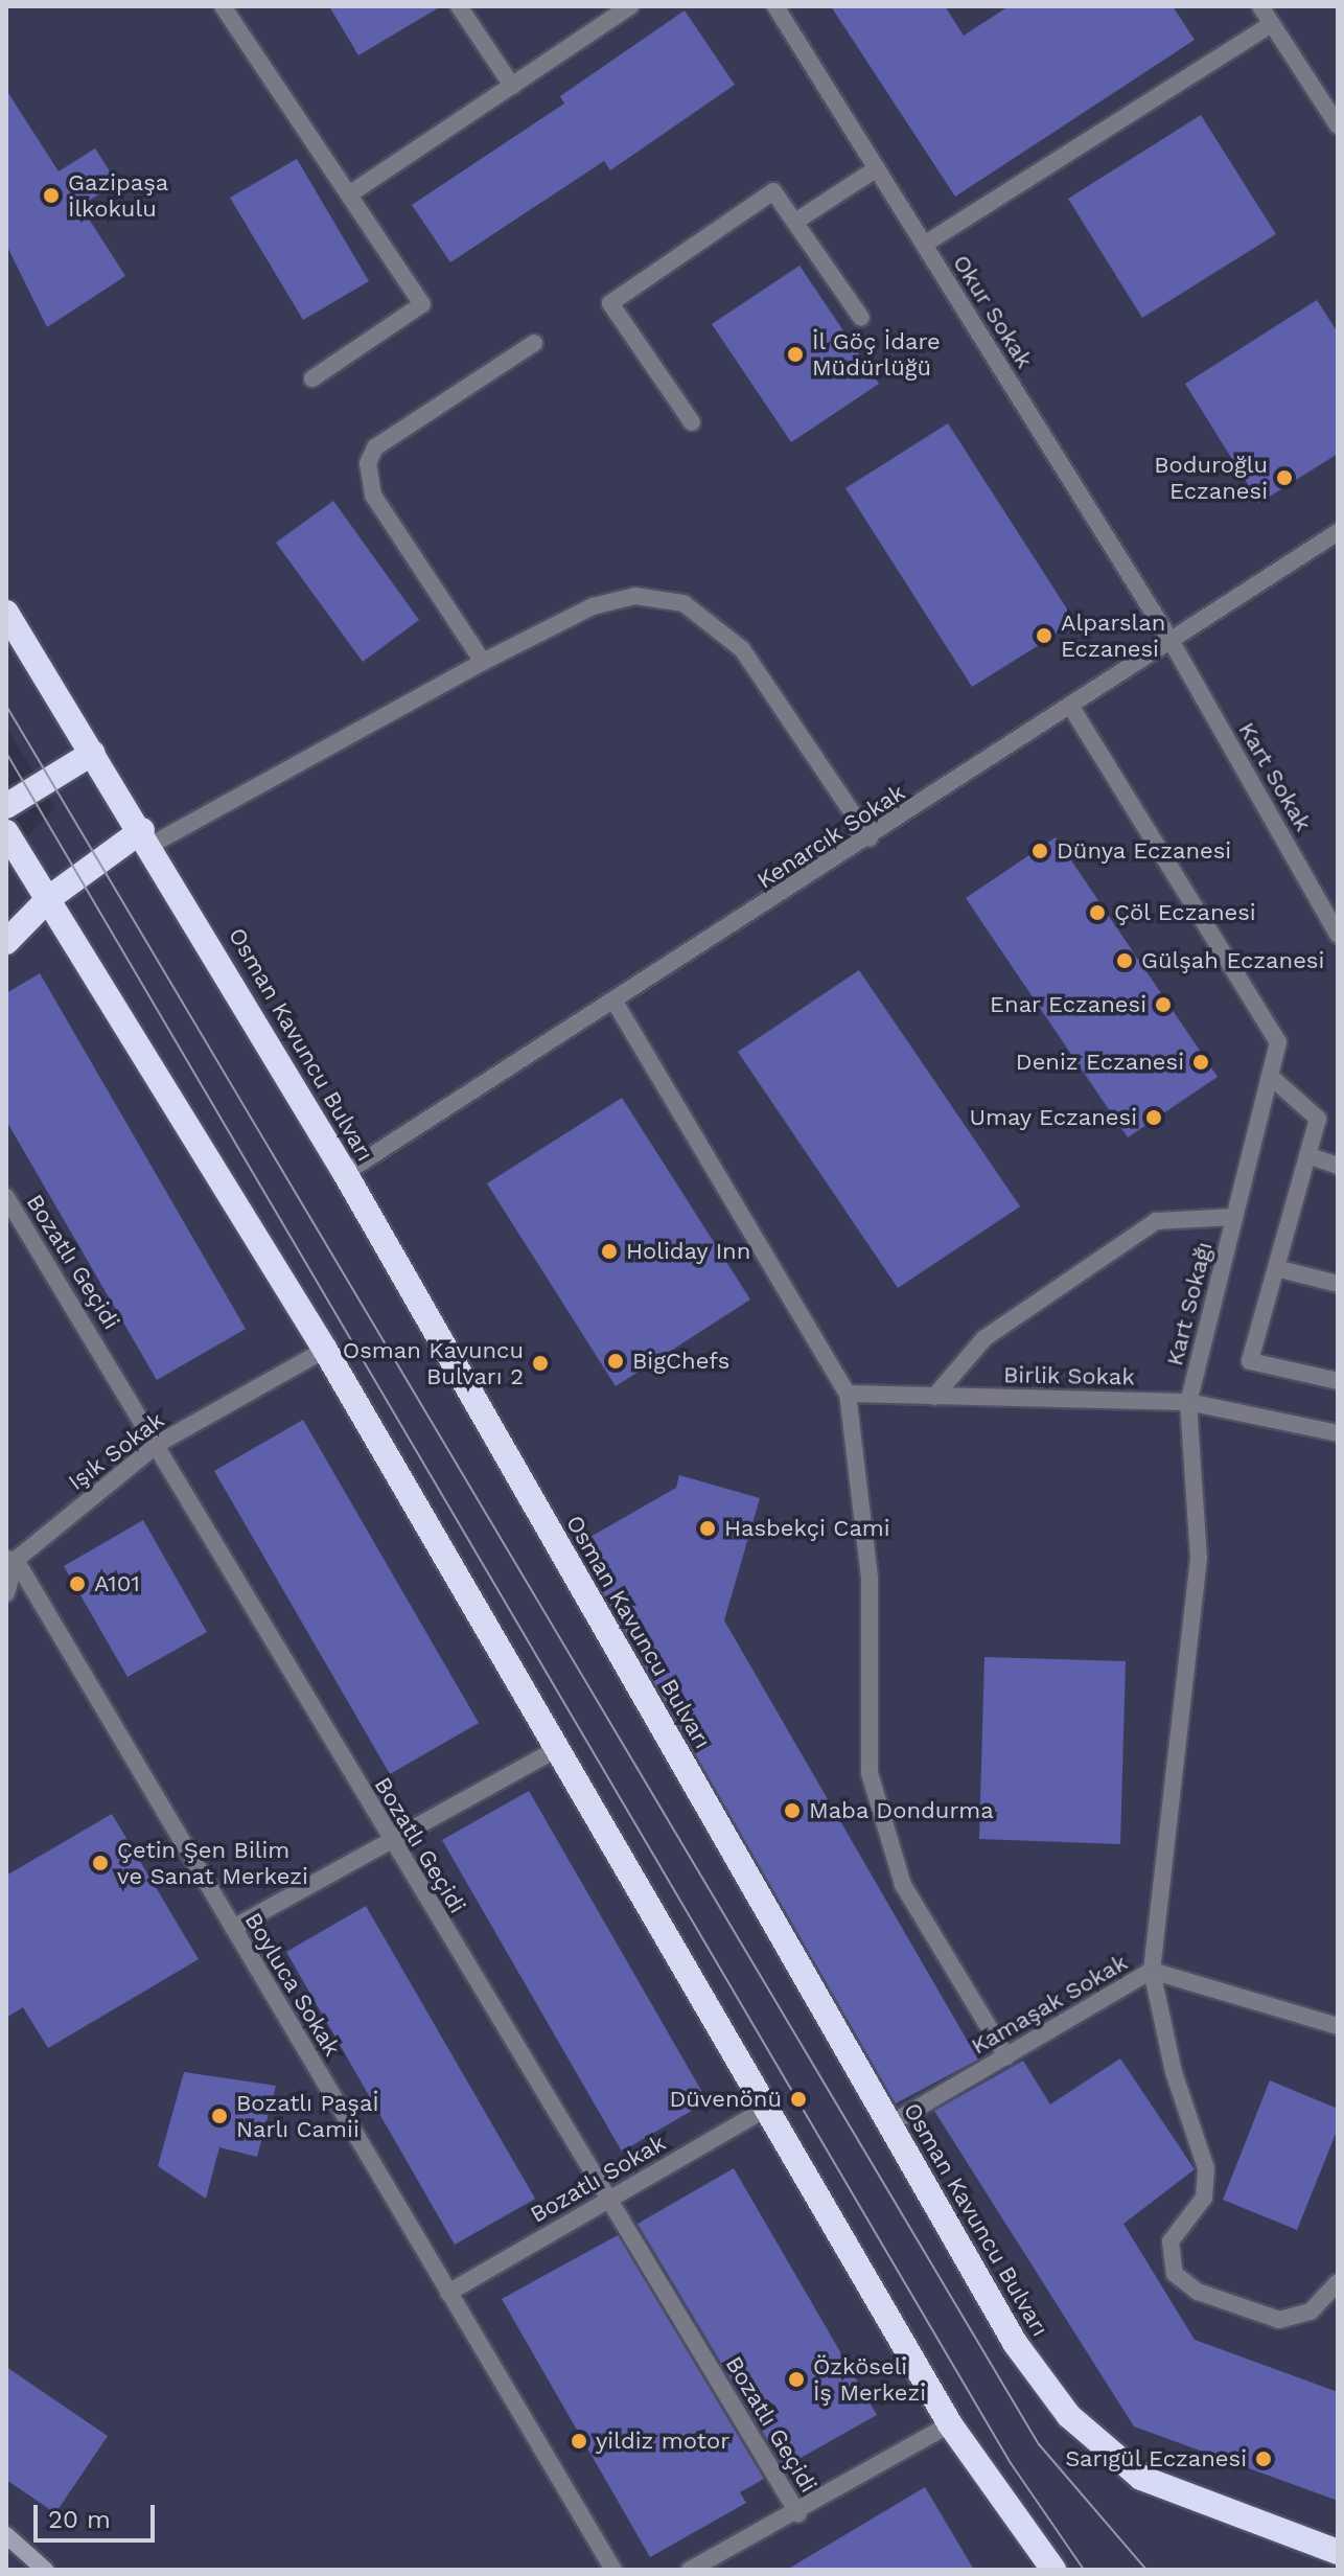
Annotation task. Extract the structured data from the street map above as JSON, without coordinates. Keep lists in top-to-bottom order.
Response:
{
  "streets": {
    "highway": ["Osman Kavuncu Bulvarı"],
    "street": [
      "Okur Sokak",
      "Kart Sokak",
      "Kenarcık Sokak",
      "Bozatlı Geçidi",
      "Kart Sokağı",
      "Birlik Sokak",
      "Işık Sokak",
      "Boyluca Sokak",
      "Kamaşak Sokak",
      "Bozatlı Sokak"
    ]
  },
  "crossings": [
    ["Okur Sokak", "Kart Sokak"],
    ["Okur Sokak", "Kenarcık Sokak"],
    ["Kart Sokak", "Kenarcık Sokak"],
    ["Kenarcık Sokak", "Osman Kavuncu Bulvarı"],
    ["Kenarcık Sokak", "Kart Sokağı"],
    ["Osman Kavuncu Bulvarı", "Kamaşak Sokak"],
    ["Bozatlı Geçidi", "Işık Sokak"],
    ["Bozatlı Geçidi", "Bozatlı Sokak"],
    ["Kart Sokağı", "Birlik Sokak"],
    ["Kart Sokağı", "Kamaşak Sokak"],
    ["Işık Sokak", "Boyluca Sokak"],
    ["Boyluca Sokak", "Bozatlı Sokak"]
  ],
  "places": [
    "Gazipaşa İlkokulu",
    "İl Göç İdare Müdürlüğü",
    "Boduroğlu Eczanesi",
    "Alparslan Eczanesi",
    "Dünya Eczanesi",
    "Çöl Eczanesi",
    "Gülşah Eczanesi",
    "Enar Eczanesi",
    "Deniz Eczanesi",
    "Umay Eczanesi",
    "Holiday Inn",
    "BigChefs",
    "Osman Kavuncu Bulvarı 2",
    "Hasbekçi Cami",
    "A101",
    "Maba Dondurma",
    "Çetin Şen Bilim ve Sanat Merkezi",
    "Düvenönü",
    "Bozatlı Paşaİ Narlı Camii",
    "Özköseli İş Merkezi",
    "yildiz motor",
    "Sarıgül Eczanesi"
  ],
  "scale_bar": "20 m"
}
